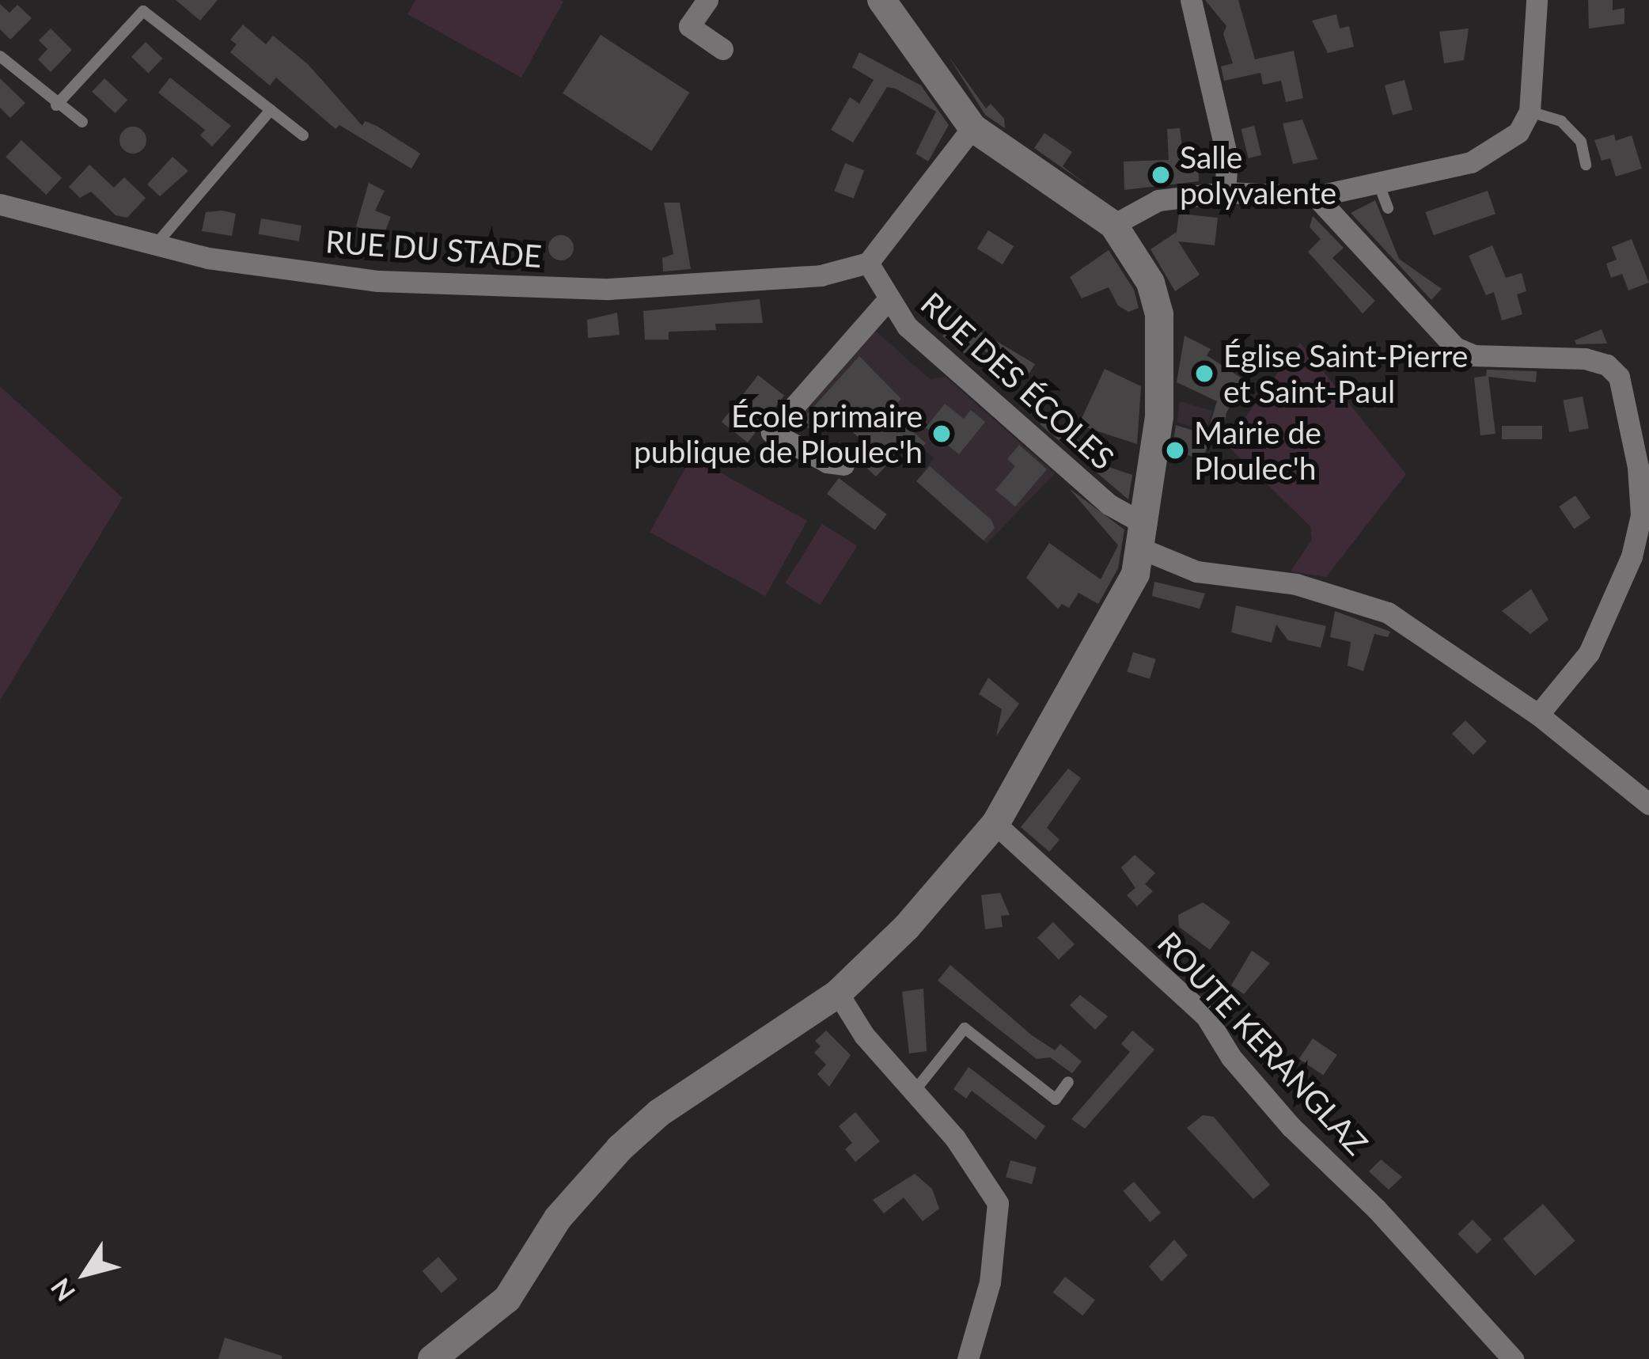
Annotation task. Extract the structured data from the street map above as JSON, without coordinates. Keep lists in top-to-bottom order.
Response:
{
  "streets": {
    "street": ["RUE DU STADE", "RUE DES ÉCOLES", "ROUTE KERANGLAZ"]
  },
  "crossings": [
    ["RUE DU STADE", "RUE DES ÉCOLES"]
  ],
  "places": [
    "Salle polyvalente",
    "Église Saint-Pierre et Saint-Paul",
    "École primaire publique de Ploulec'h",
    "Mairie de Ploulec'h"
  ],
  "north": "bottom left"
}
